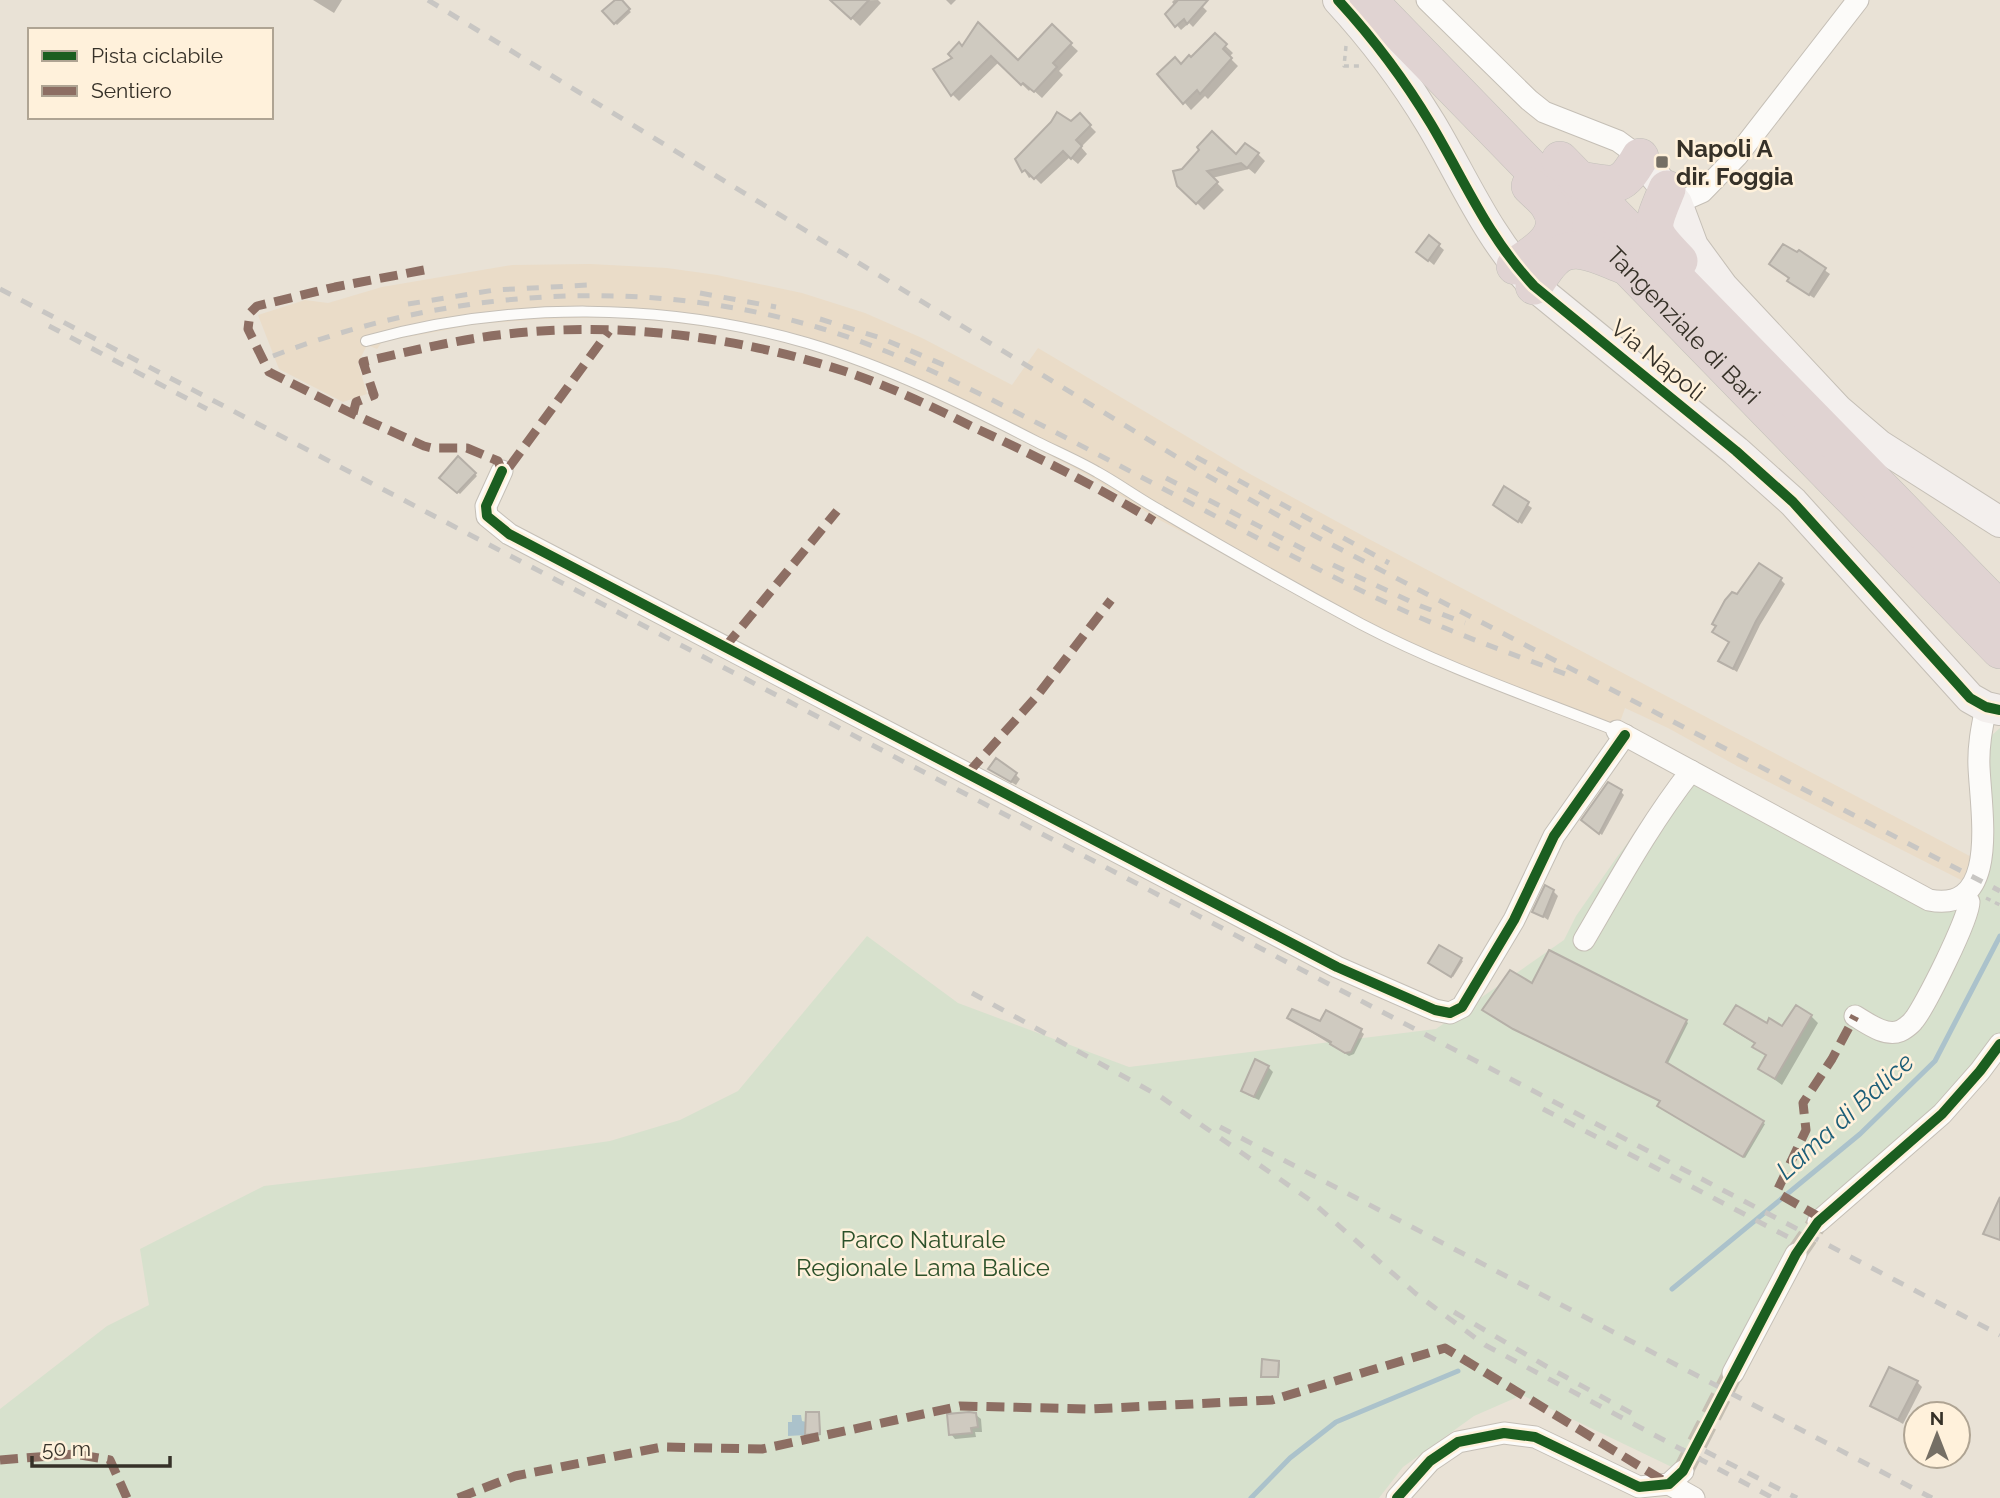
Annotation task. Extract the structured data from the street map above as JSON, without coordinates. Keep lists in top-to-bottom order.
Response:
{
  "streets": {
    "highway": ["Tangenziale di Bari"],
    "street": ["Via Napoli"]
  },
  "water": ["Lama di Balice"],
  "parks": ["Parco Naturale Regionale Lama Balice"],
  "places": {
    "transit": ["Napoli A dir. Foggia"]
  },
  "legend": ["Pista ciclabile", "Sentiero"],
  "scale_bar": "50 m",
  "north": "top"
}
